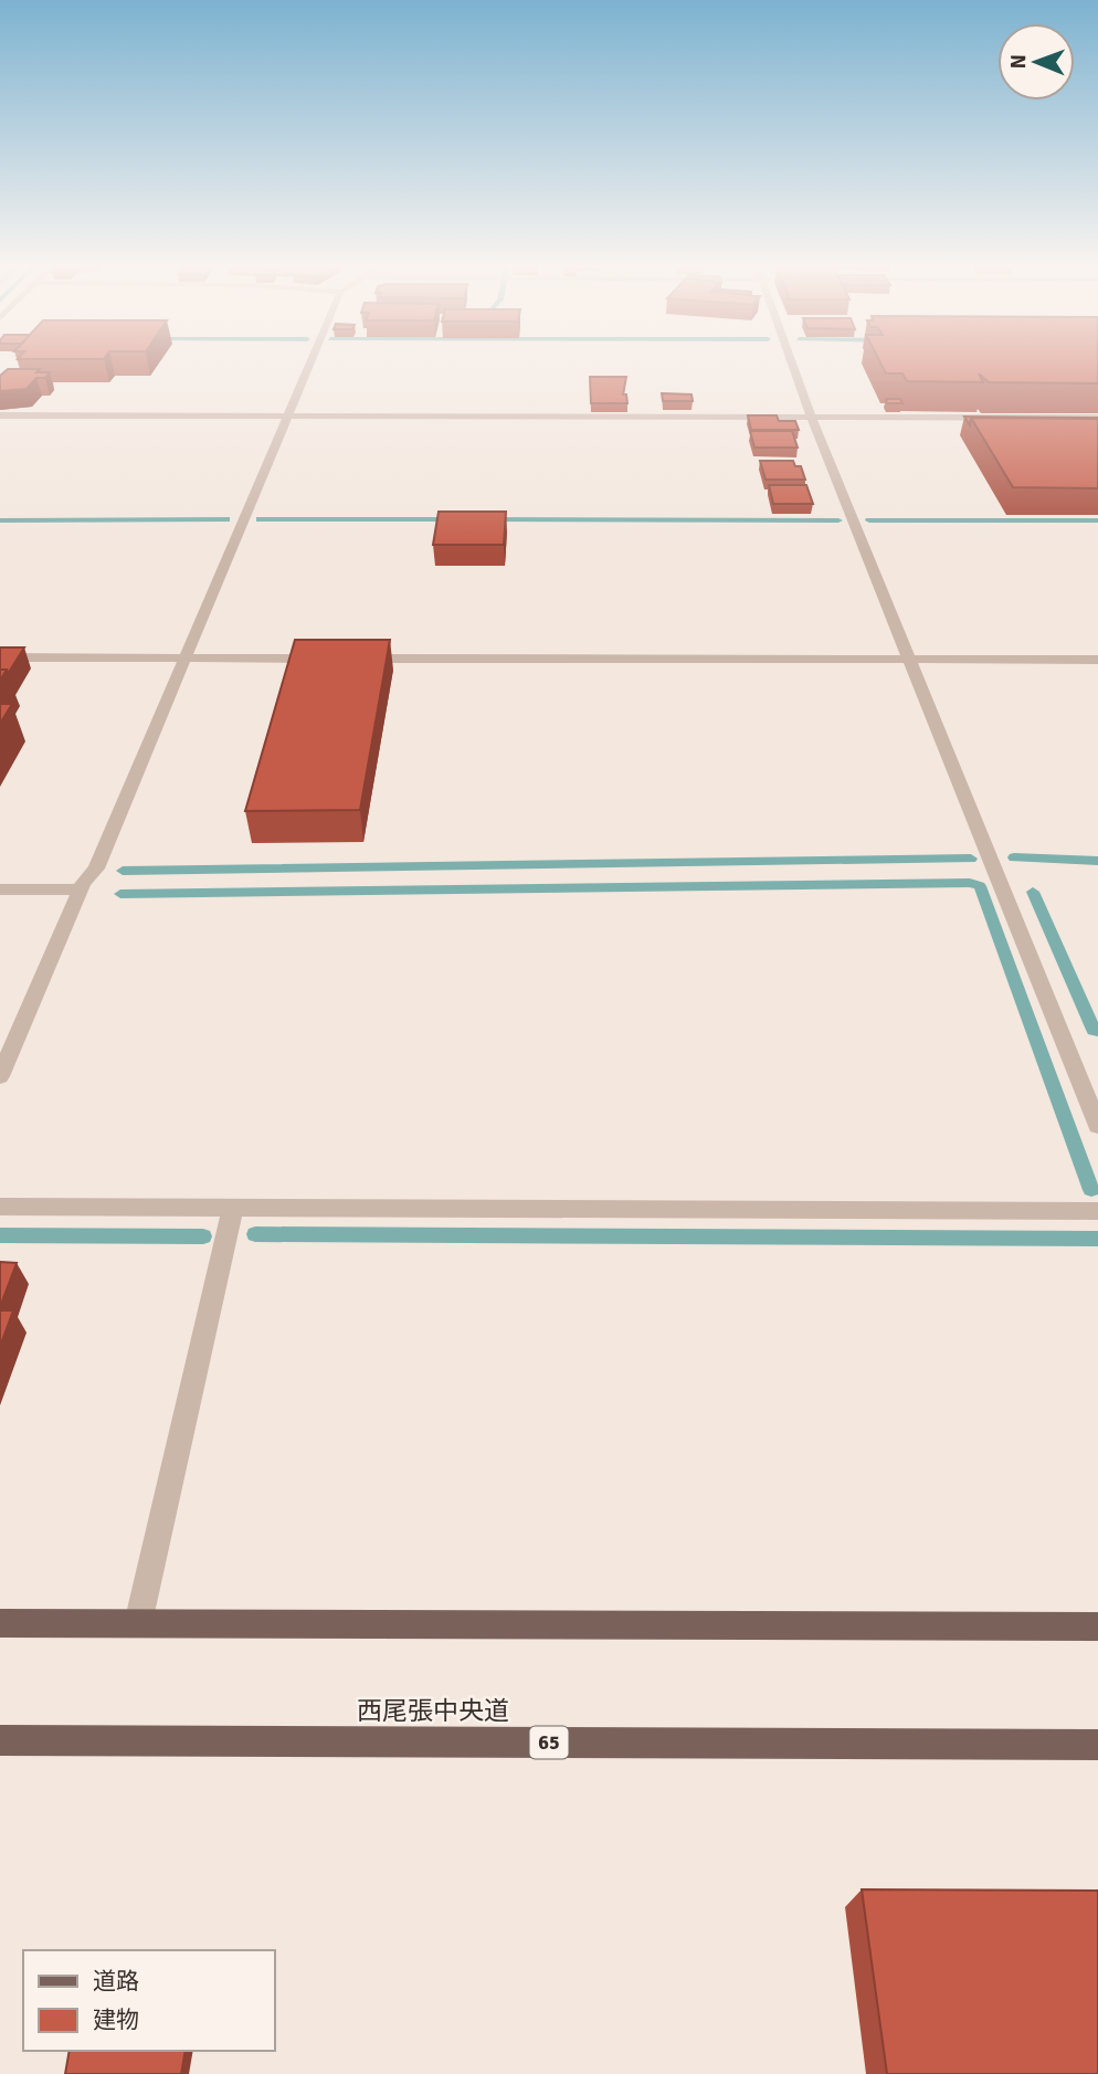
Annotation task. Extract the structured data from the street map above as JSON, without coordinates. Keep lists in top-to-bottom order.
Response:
{
  "streets": {
    "main road": ["西尾張中央道", "65"]
  },
  "legend": ["道路", "建物"],
  "north": "left"
}
